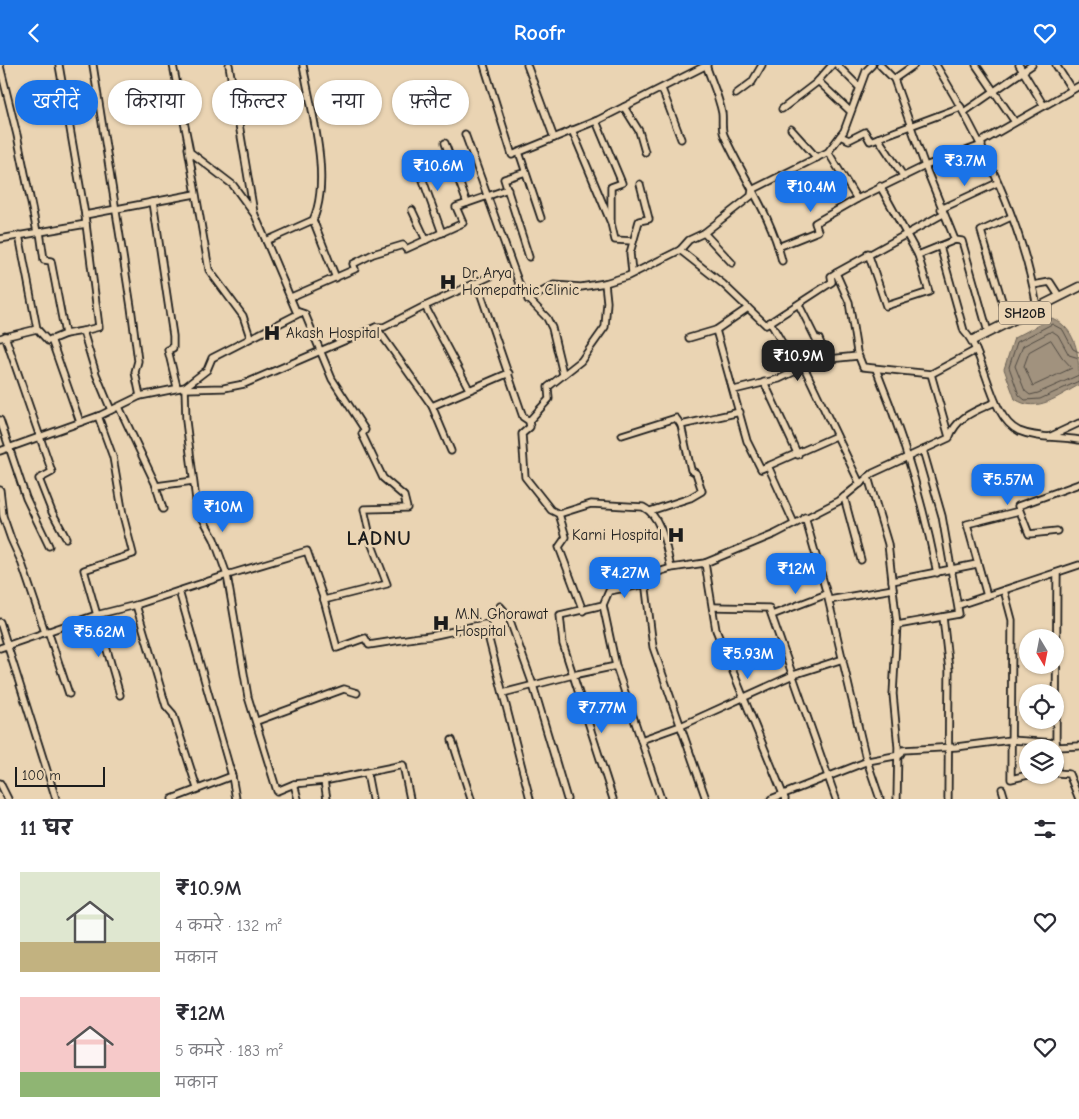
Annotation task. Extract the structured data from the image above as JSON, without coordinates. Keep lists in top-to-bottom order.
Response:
{
  "streets": {
    "main road": ["SH20B"]
  },
  "districts": ["LADNU"],
  "places": {
    "hospital": [
      "Dr. Arya Homepathic Clinic",
      "Akash Hospital",
      "Karni Hospital",
      "M.N. Ghorawat Hospital"
    ]
  },
  "scale_bar": "100 m",
  "north": "bottom",
  "page": {
    "header": "Roofr",
    "chip": [
      "खरीदें",
      "किराया",
      "फ़िल्टर",
      "नया",
      "फ़्लैट"
    ],
    "price": [
      "₹3.7M",
      "₹10.6M",
      "₹10.4M",
      "₹10.9M",
      "₹5.57M",
      "₹10M",
      "₹12M",
      "₹4.27M",
      "₹5.62M",
      "₹5.93M",
      "₹7.77M"
    ],
    "scale": "100 m",
    "heading": "11 घर",
    "list": [
      {
        "name": "₹10.9M",
        "note": "4 कमरे · 132 m² · मकान"
      },
      {
        "name": "₹12M",
        "note": "5 कमरे · 183 m² · मकान"
      }
    ]
  }
}
